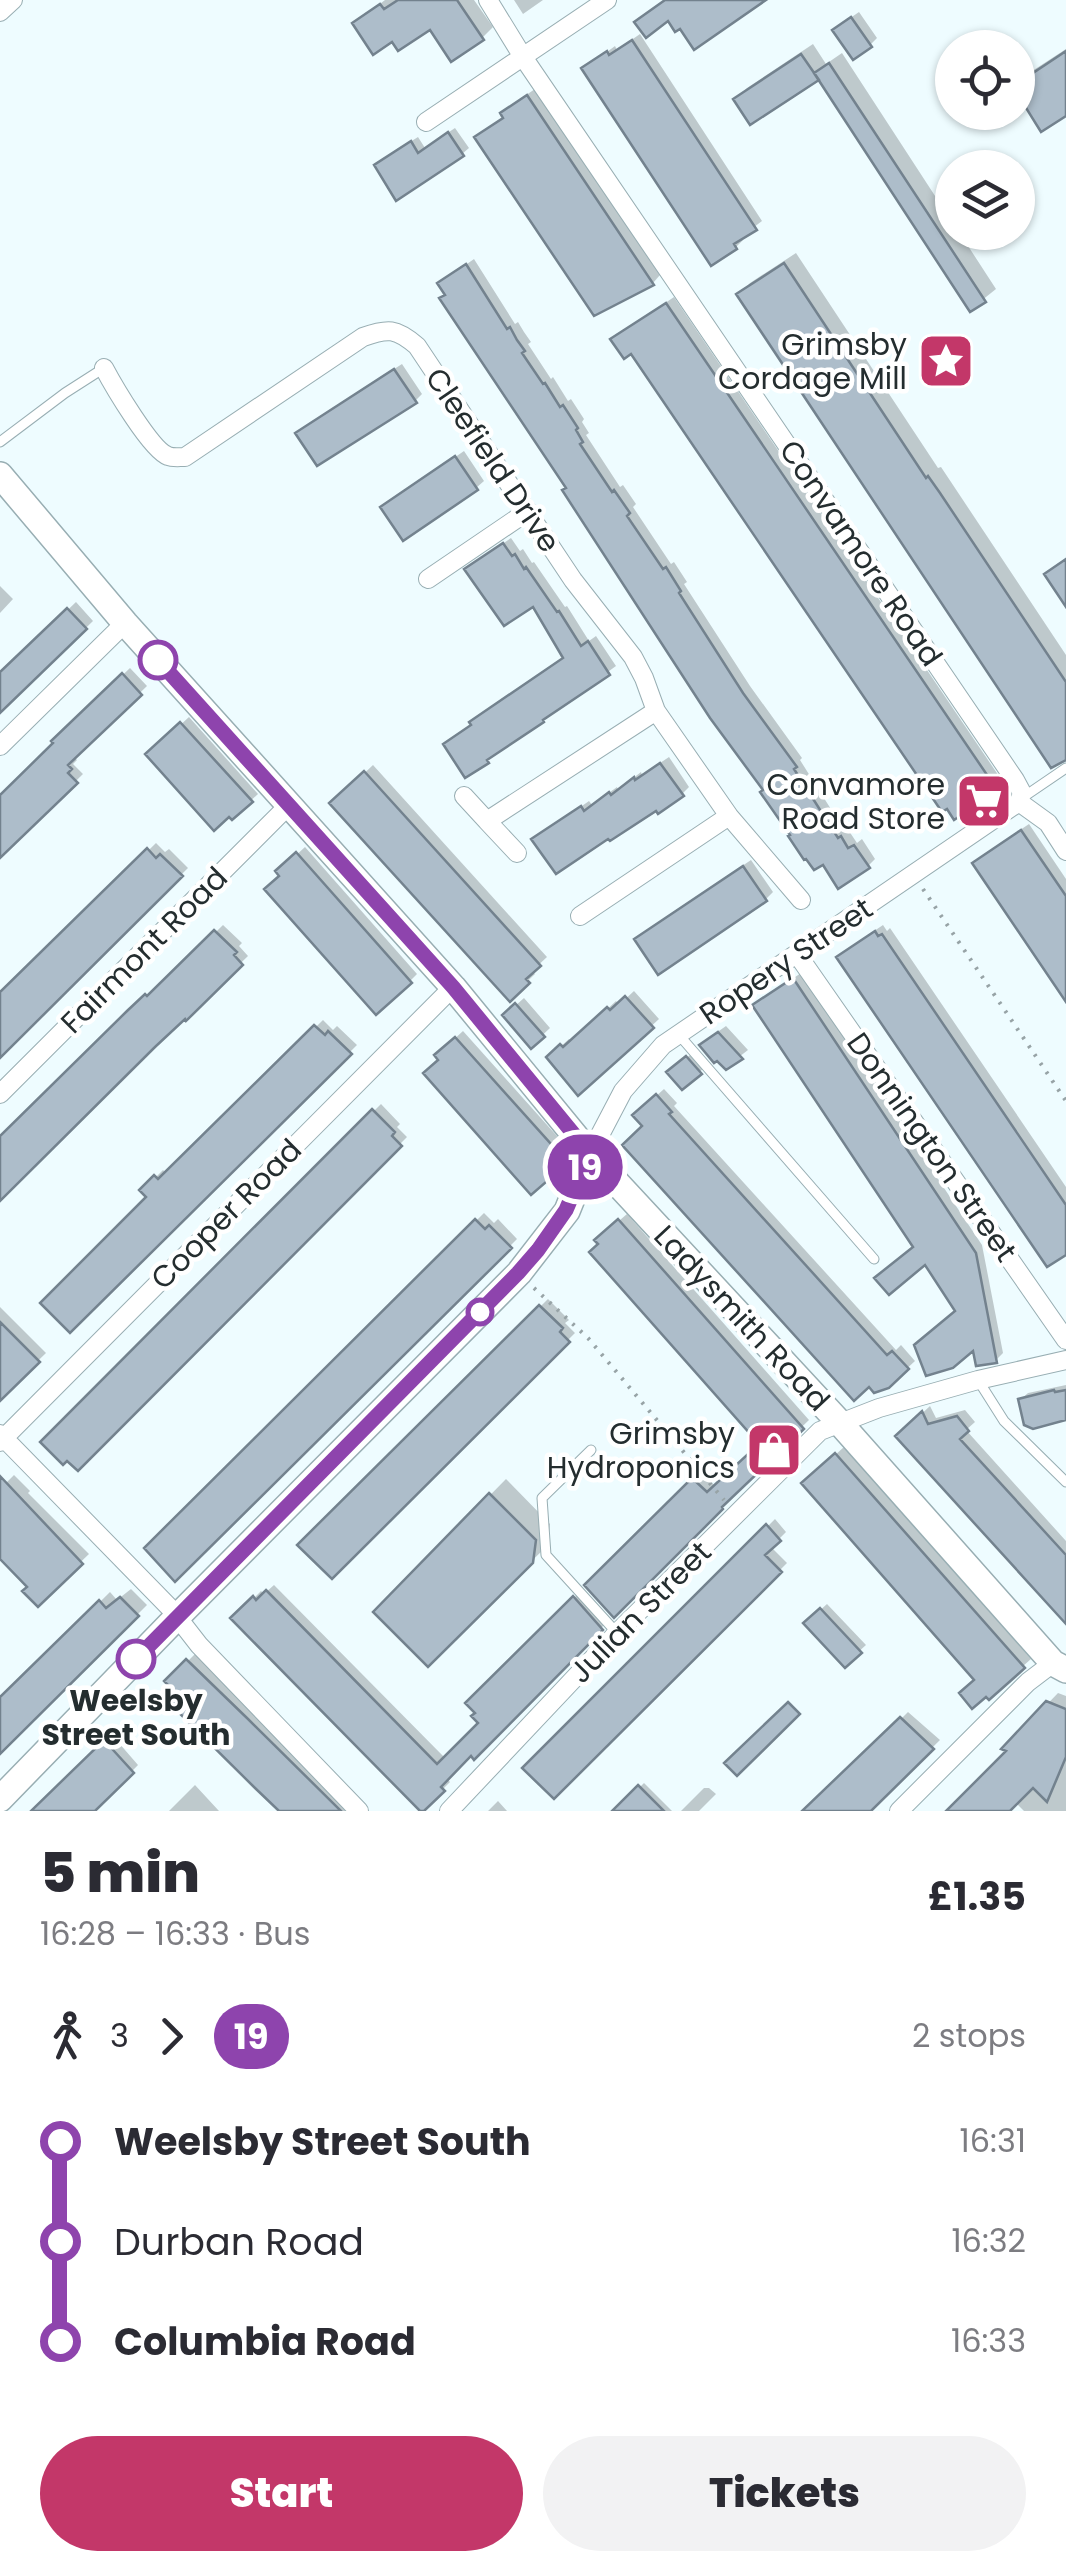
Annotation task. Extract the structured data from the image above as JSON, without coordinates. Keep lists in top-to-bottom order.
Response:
{
  "streets": {
    "street": [
      "Cleefield Drive",
      "Convamore Road",
      "Fairmont Road",
      "Ropery Street",
      "Donnington Street",
      "Cooper Road",
      "Ladysmith Road",
      "Julian Street"
    ]
  },
  "crossings": [
    ["Convamore Road", "Ropery Street"],
    ["Fairmont Road", "Ladysmith Road"],
    ["Ropery Street", "Donnington Street"],
    ["Ropery Street", "Ladysmith Road"],
    ["Cooper Road", "Ladysmith Road"],
    ["Ladysmith Road", "Julian Street"]
  ],
  "places": {
    "place": ["Grimsby Cordage Mill"],
    "supermarket": ["Convamore Road Store"],
    "shop": ["Grimsby Hydroponics"],
    "other": ["Weelsby Street South"]
  },
  "lines": ["bus line 19"],
  "page": {
    "on_map": "19",
    "heading": ["5 min", "16:28 – 16:33 · Bus", "£1.35"],
    "legs": ["3", "19", "2 stops"],
    "list": [
      {
        "name": "Weelsby Street South",
        "value": "16:31"
      },
      {
        "name": "Durban Road",
        "value": "16:32"
      },
      {
        "name": "Columbia Road",
        "value": "16:33"
      }
    ],
    "buttons": ["Start", "Tickets"]
  }
}
